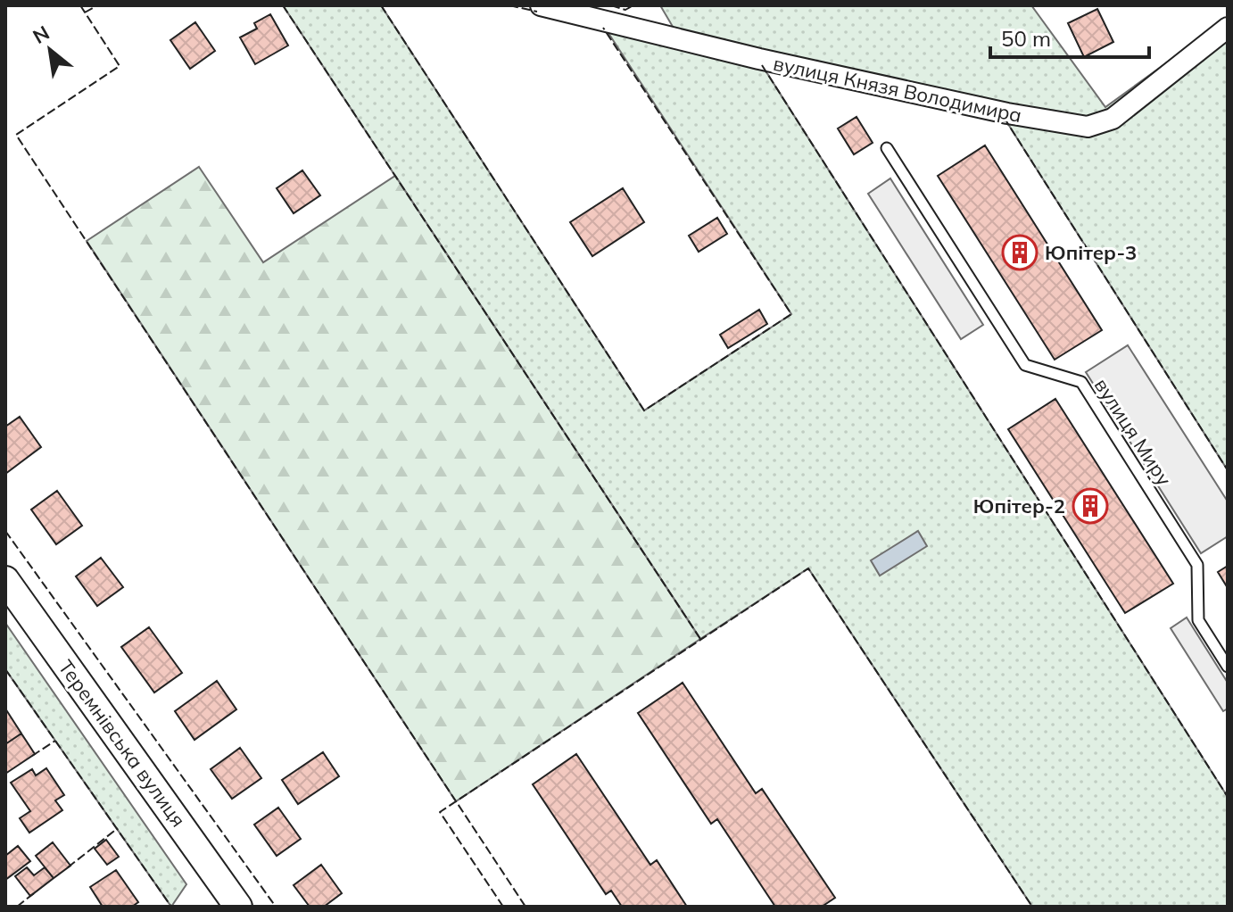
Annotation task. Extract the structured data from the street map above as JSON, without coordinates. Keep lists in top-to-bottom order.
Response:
{
  "streets": {
    "street": ["вулиця Князя Володимира", "Теремнівська вулиця"],
    "lane": ["вулиця Миру"]
  },
  "places": {
    "building": ["Юпітер-3", "Юпітер-2"]
  },
  "scale_bar": "50 m",
  "north": "top left"
}
